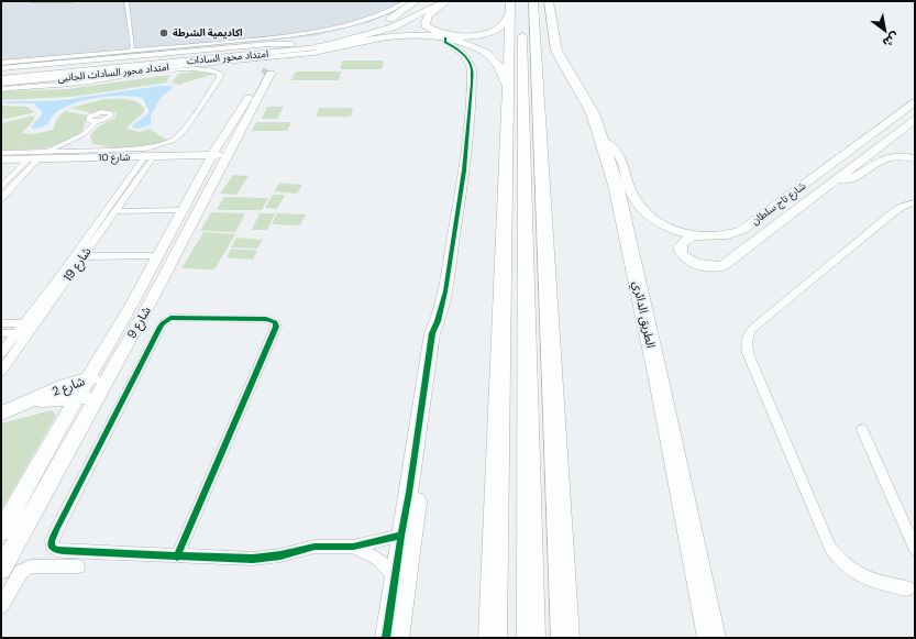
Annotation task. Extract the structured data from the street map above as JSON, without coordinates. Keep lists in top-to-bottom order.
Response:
{
  "streets": {
    "highway": ["الطريق الدائري"],
    "main road": ["امتداد محور السادات"],
    "street": [
      "امتداد محور السادات الجانبى",
      "شارع 10",
      "شارع تاج سلطان",
      "شارع 19",
      "شارع 9",
      "شارع 2"
    ]
  },
  "crossings": [
    ["امتداد محور السادات الجانبى", "شارع 9"],
    ["شارع 10", "شارع 19"],
    ["شارع 10", "شارع 9"],
    ["شارع تاج سلطان", "الطريق الدائري"],
    ["شارع 9", "شارع 2"]
  ],
  "places": ["اكاديمية الشرطة"],
  "north": "bottom right"
}
